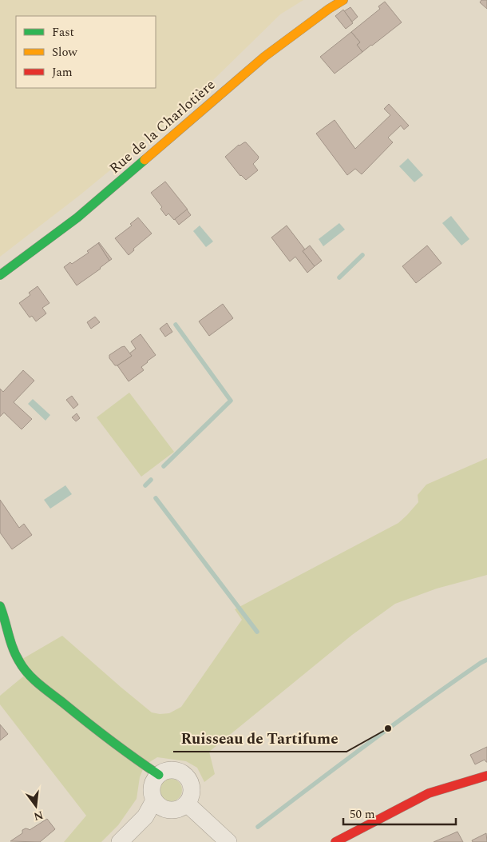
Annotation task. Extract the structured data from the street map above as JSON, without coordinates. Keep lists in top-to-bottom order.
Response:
{
  "streets": {
    "street": ["Rue de la Charlotière"]
  },
  "places": ["Ruisseau de Tartifume"],
  "legend": ["Fast", "Slow", "Jam"],
  "scale_bar": "50 m",
  "north": "bottom"
}
